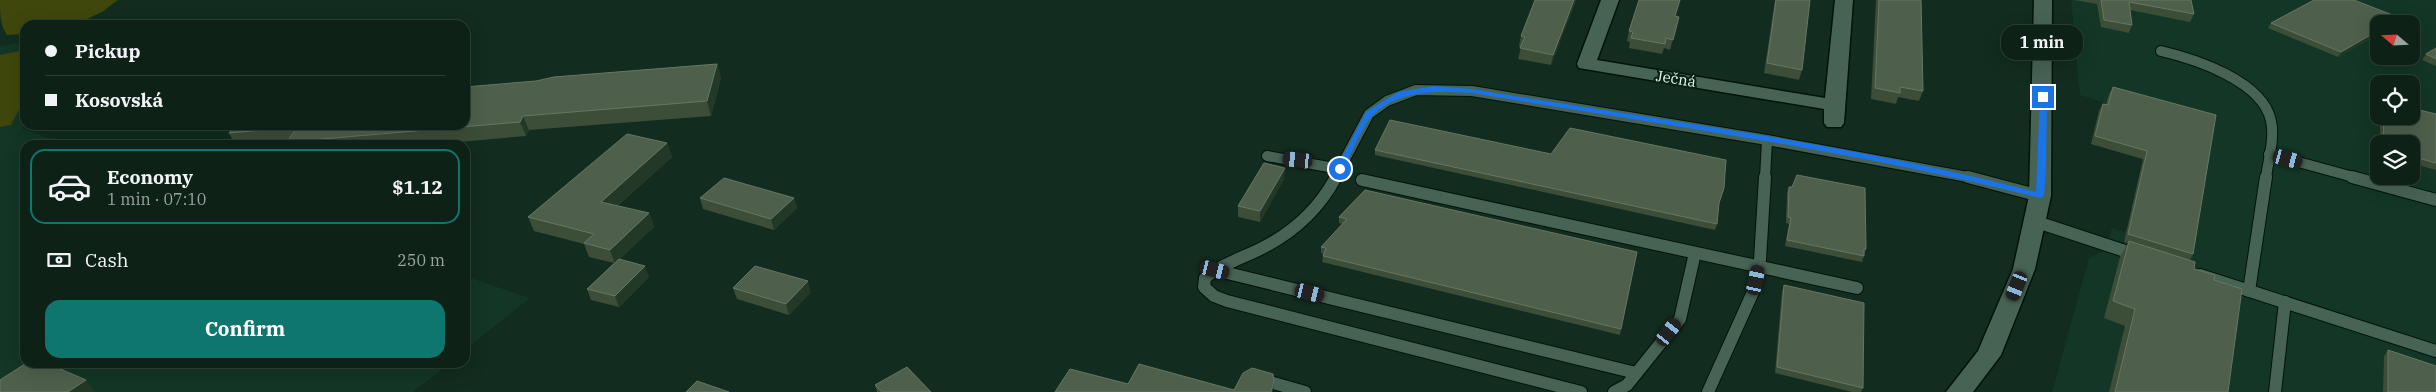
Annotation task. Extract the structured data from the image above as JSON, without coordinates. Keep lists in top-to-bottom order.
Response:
{
  "streets": {
    "street": ["Ječná"]
  },
  "north": "left",
  "page": {
    "banner": ["Pickup", "Kosovská"],
    "bubble": "1 min",
    "list": [
      {
        "name": "Economy",
        "note": "1 min · 07:10",
        "value": "$1.12"
      }
    ],
    "pay": ["Cash", "250 m"],
    "buttons": "Confirm"
  }
}
